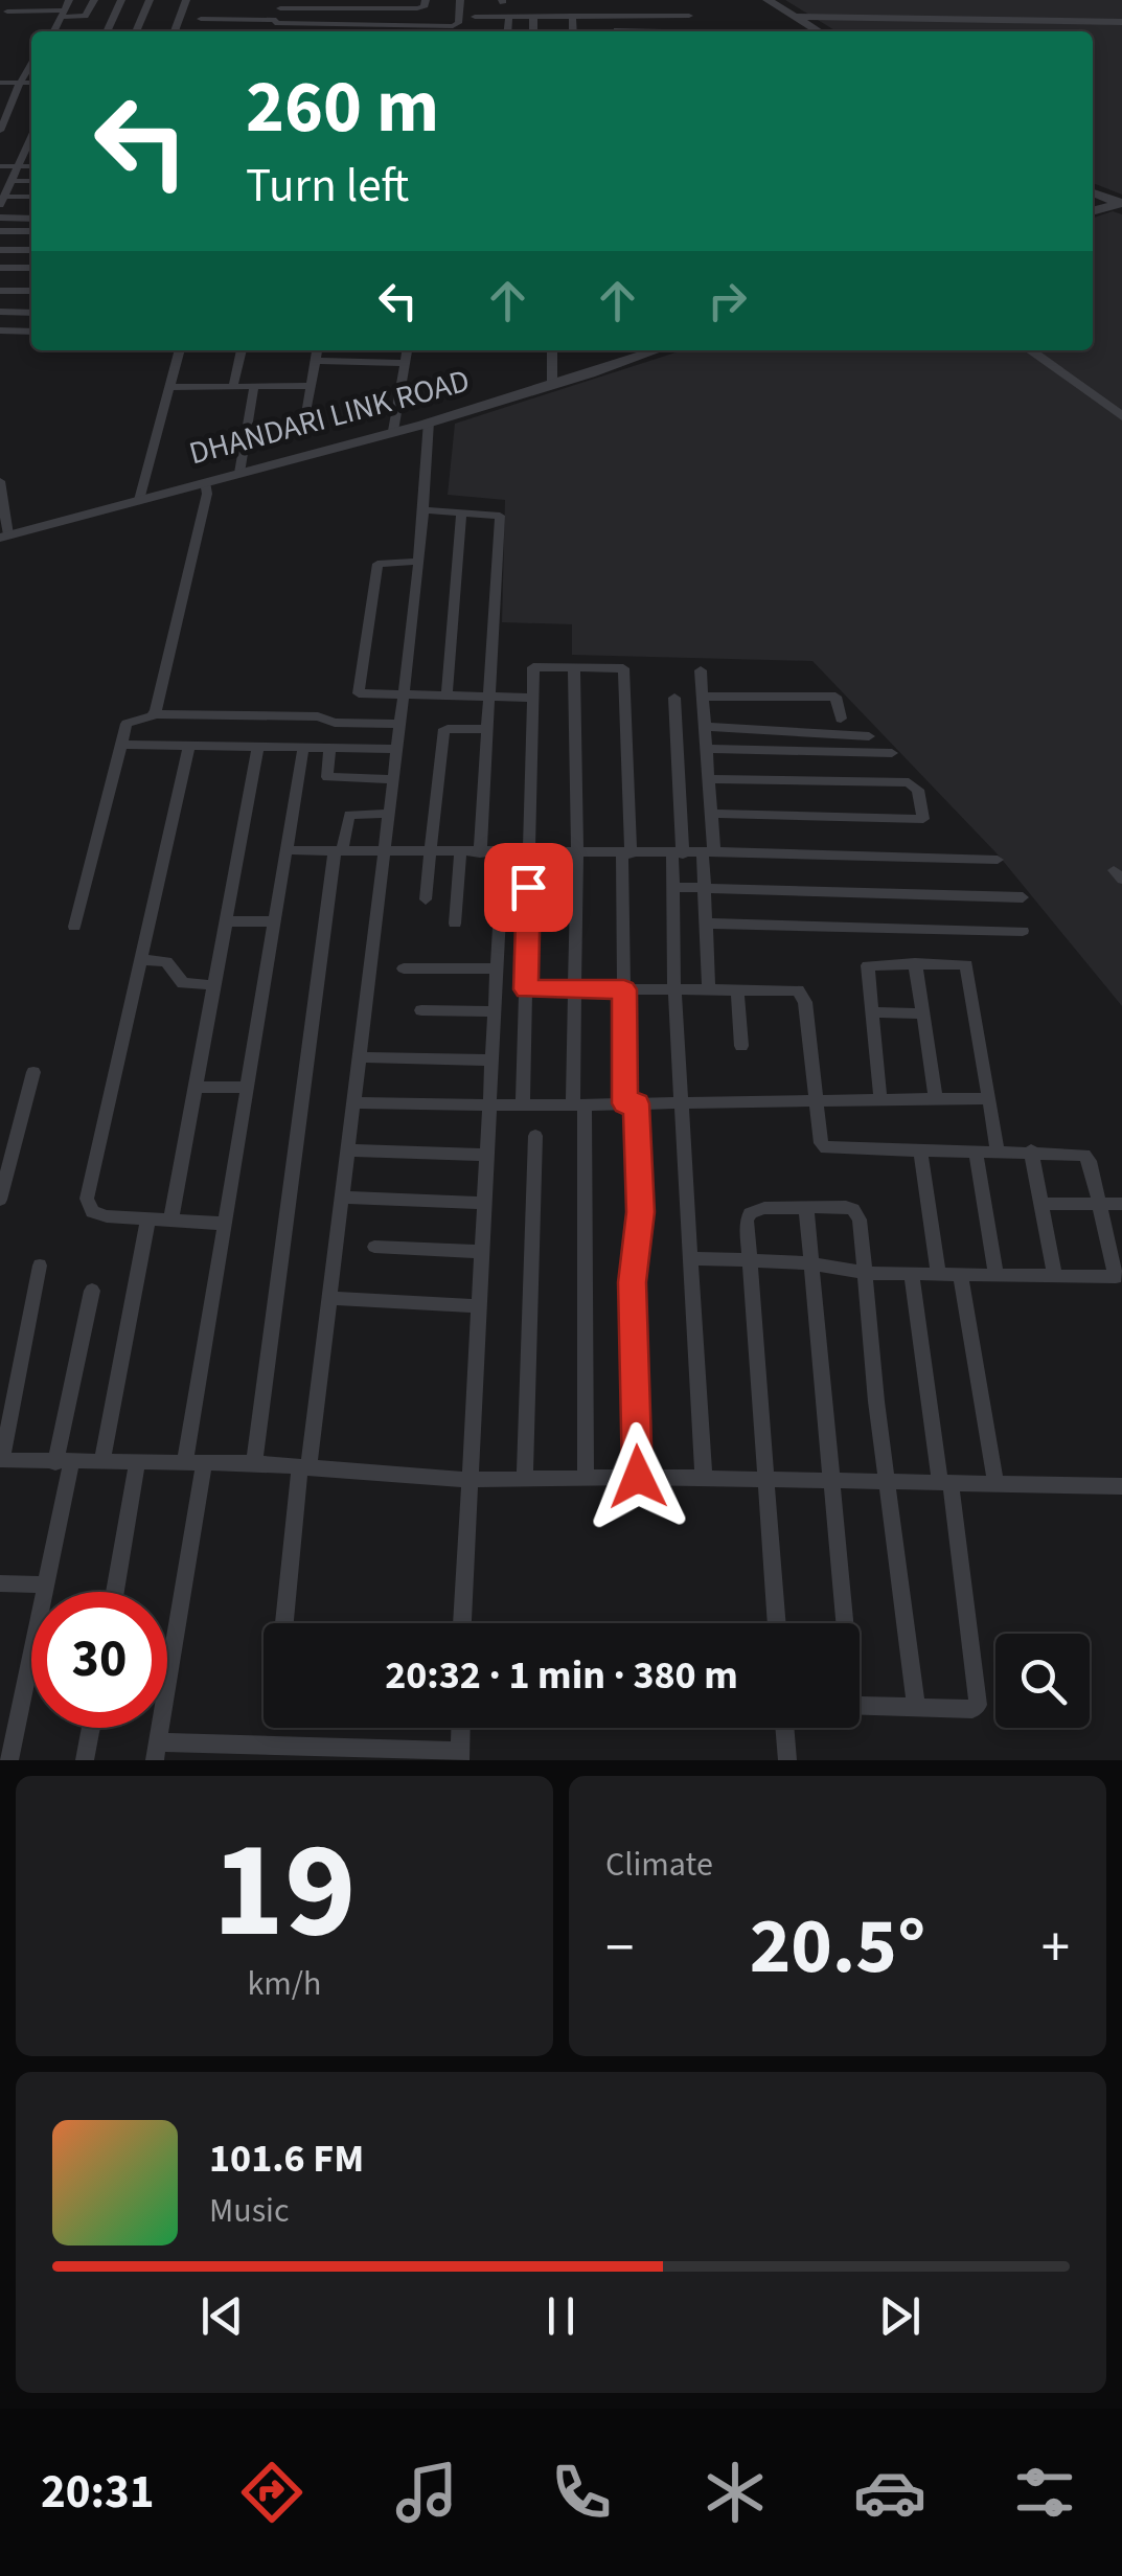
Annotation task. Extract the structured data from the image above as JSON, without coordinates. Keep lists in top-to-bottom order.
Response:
{
  "streets": {
    "street": ["DHANDARI LINK ROAD"]
  },
  "page": {
    "turn": ["260 m", "Turn left"],
    "limit": "30",
    "trip": "20:32 · 1 min · 380 m",
    "tile": [
      ["19", "km/h"],
      "Climate"
    ],
    "heat": ["−", "20.5°", "+"],
    "song": ["101.6 FM", "Music"],
    "tabs": "20:31"
  }
}
